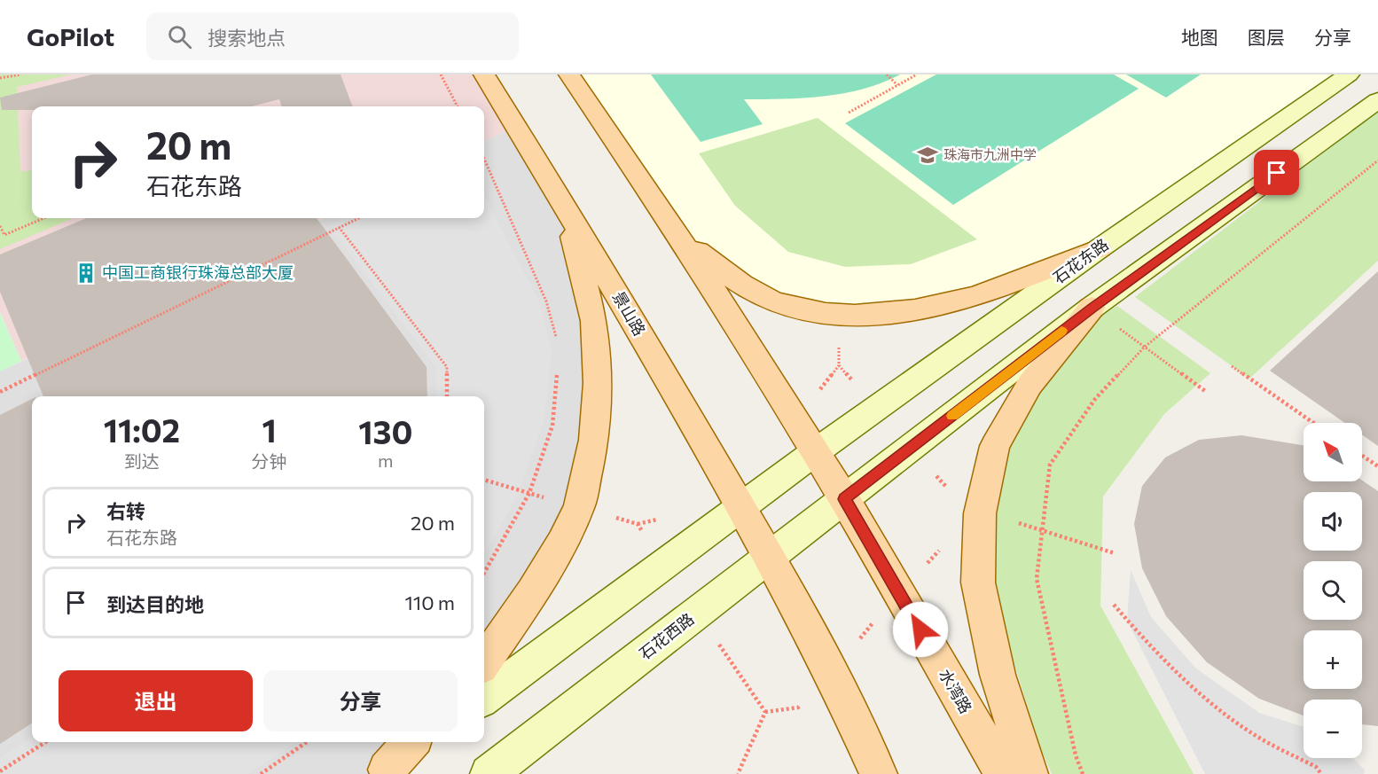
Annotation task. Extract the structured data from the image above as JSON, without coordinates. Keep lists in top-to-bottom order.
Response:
{
  "streets": {
    "main road": [
      "石花东路",
      "景山路",
      "石花西路",
      "水湾路"
    ]
  },
  "crossings": [
    ["景山路", "石花西路"],
    ["石花西路", "水湾路"]
  ],
  "places": {
    "school or university": ["珠海市九洲中学"],
    "building": ["中国工商银行珠海总部大厦"]
  },
  "north": "top left",
  "page": {
    "header": "GoPilot",
    "search": "搜索地点",
    "nav": ["地图", "图层", "分享"],
    "turn": ["20 m", "石花东路"],
    "eta": [
      "11:02",
      "到达",
      "1",
      "分钟",
      "130",
      "m"
    ],
    "map_buttons": ["+", "−"],
    "list": [
      {
        "name": "右转",
        "note": "石花东路",
        "value": "20 m"
      },
      {
        "name": "到达目的地",
        "value": "110 m"
      }
    ],
    "buttons": ["退出", "分享"]
  }
}
